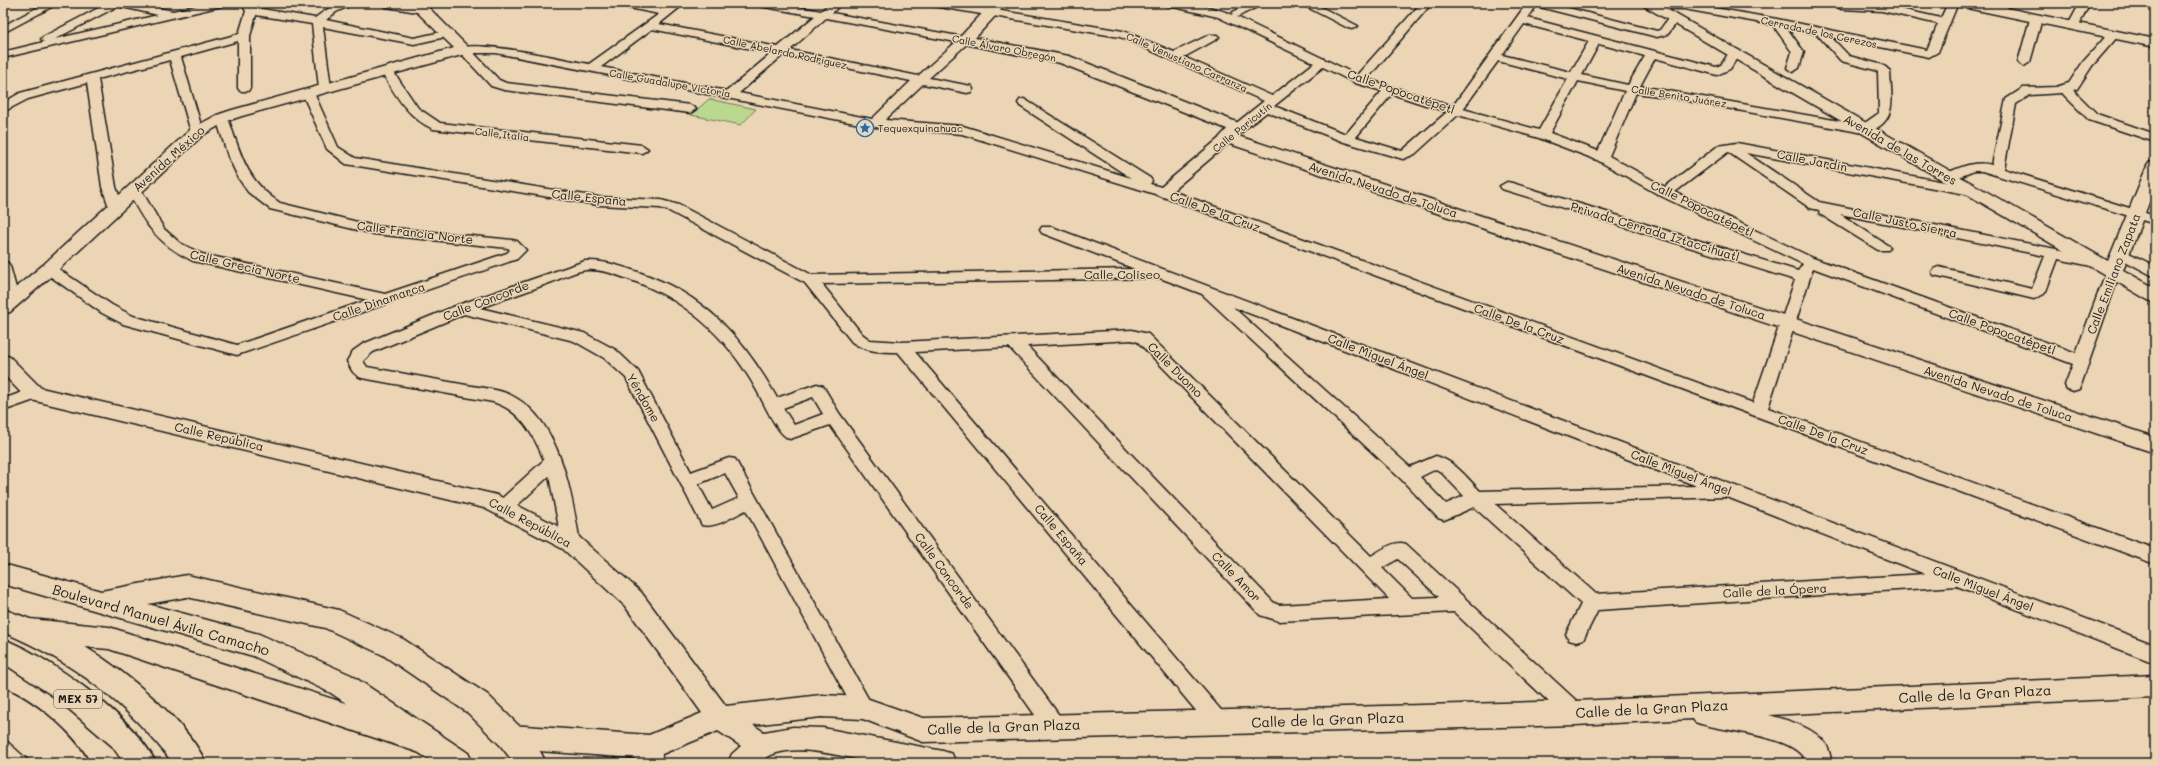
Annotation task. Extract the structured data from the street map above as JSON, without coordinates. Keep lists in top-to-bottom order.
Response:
{
  "streets": {
    "main road": ["Boulevard Manuel Ávila Camacho", "MEX 57"],
    "street": [
      "Cerrada de los Cerezos",
      "Calle Álvaro Obregón",
      "Calle Abelardo Rodríguez",
      "Calle Venustiano Carranza",
      "Calle Guadalupe Victoria",
      "Calle Popocatépetl",
      "Calle Benito Juárez",
      "Calle Paricutín",
      "Calle Italia",
      "Avenida de las Torres",
      "Avenida México",
      "Calle Jardín",
      "Avenida Nevado de Toluca",
      "Calle España",
      "Calle De la Cruz",
      "Calle Justo Sierra",
      "Privada Cerrada Iztaccíhuatl",
      "Calle Francia Norte",
      "Calle Grecia Norte",
      "Calle Emiliano Zapata",
      "Calle Coliseo",
      "Calle Concorde",
      "Calle Dinamarca",
      "Calle Miguel Ángel",
      "Calle Duomo",
      "Yéndome",
      "Calle República",
      "Calle Amor",
      "Calle de la Ópera",
      "Calle de la Gran Plaza"
    ]
  },
  "crossings": [
    ["Cerrada de los Cerezos", "Avenida de las Torres"],
    ["Calle Álvaro Obregón", "Calle Paricutín"],
    ["Calle Álvaro Obregón", "Avenida Nevado de Toluca"],
    ["Calle Venustiano Carranza", "Calle Popocatépetl"],
    ["Calle Venustiano Carranza", "Calle Paricutín"],
    ["Calle Guadalupe Victoria", "Avenida México"],
    ["Calle Guadalupe Victoria", "Calle De la Cruz"],
    ["Calle Popocatépetl", "Calle Paricutín"],
    ["Calle Popocatépetl", "Calle Emiliano Zapata"],
    ["Calle Benito Juárez", "Avenida de las Torres"],
    ["Calle Paricutín", "Avenida Nevado de Toluca"],
    ["Calle Paricutín", "Calle De la Cruz"],
    ["Calle Italia", "Avenida México"],
    ["Avenida de las Torres", "Calle Jardín"],
    ["Avenida de las Torres", "Calle Justo Sierra"],
    ["Avenida de las Torres", "Calle Emiliano Zapata"],
    ["Avenida México", "Calle España"],
    ["Avenida México", "Calle Francia Norte"],
    ["Avenida México", "Calle Grecia Norte"],
    ["Avenida México", "Calle Dinamarca"],
    ["Calle Jardín", "Calle Justo Sierra"],
    ["Calle España", "Calle Coliseo"],
    ["Calle España", "Calle Duomo"],
    ["Calle España", "Calle de la Gran Plaza"],
    ["Calle Francia Norte", "Calle Dinamarca"],
    ["Calle Grecia Norte", "Calle Dinamarca"],
    ["Calle Coliseo", "Calle Miguel Ángel"],
    ["Calle Concorde", "Yéndome"],
    ["Calle Concorde", "Calle República"],
    ["Calle Concorde", "Calle de la Gran Plaza"],
    ["Calle Miguel Ángel", "Calle de la Ópera"],
    ["Calle Duomo", "Calle Amor"],
    ["Calle República", "Calle de la Gran Plaza"]
  ],
  "places": {
    "place": ["Tequexquinahuac"]
  }
}
